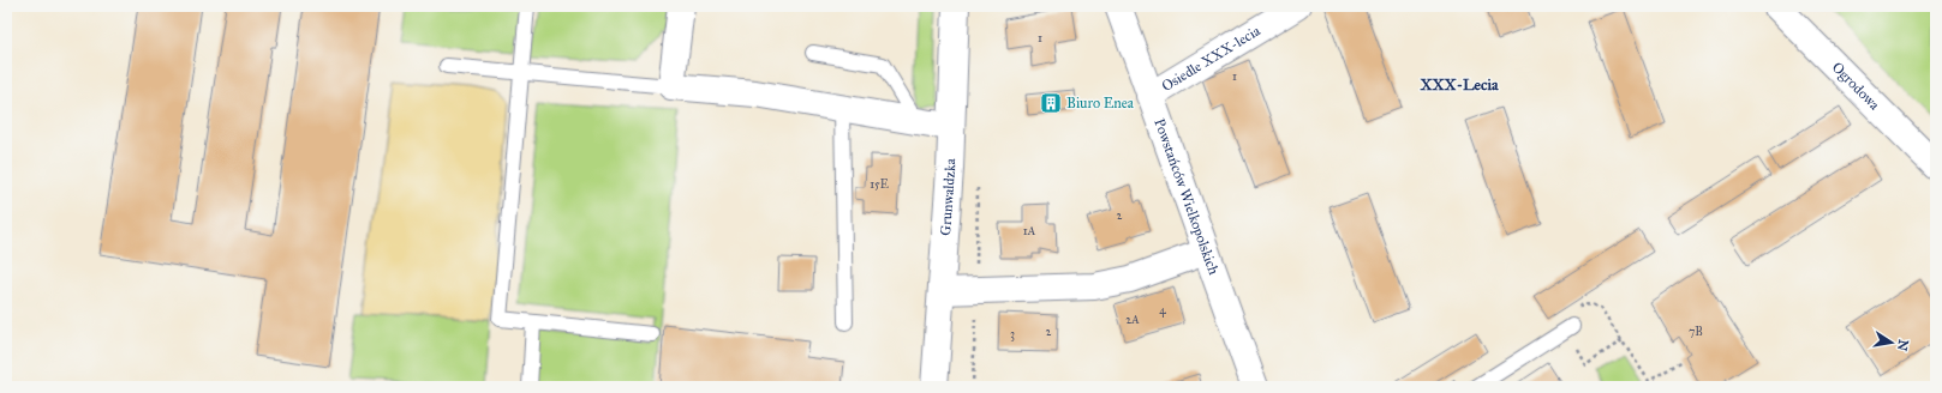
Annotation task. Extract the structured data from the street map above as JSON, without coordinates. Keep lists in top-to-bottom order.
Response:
{
  "streets": {
    "street": [
      "Osiedle XXX-lecia",
      "Ogrodowa",
      "Grunwaldzka",
      "Powstańców Wielkopolskich"
    ]
  },
  "crossings": [
    ["Osiedle XXX-lecia", "Powstańców Wielkopolskich"]
  ],
  "districts": ["XXX-Lecia"],
  "places": {
    "building": ["Biuro Enea"]
  },
  "house_numbers": [
    "1",
    "1",
    "15E",
    "2",
    "1A",
    "4",
    "2A",
    "2",
    "7B",
    "3"
  ],
  "north": "right"
}
